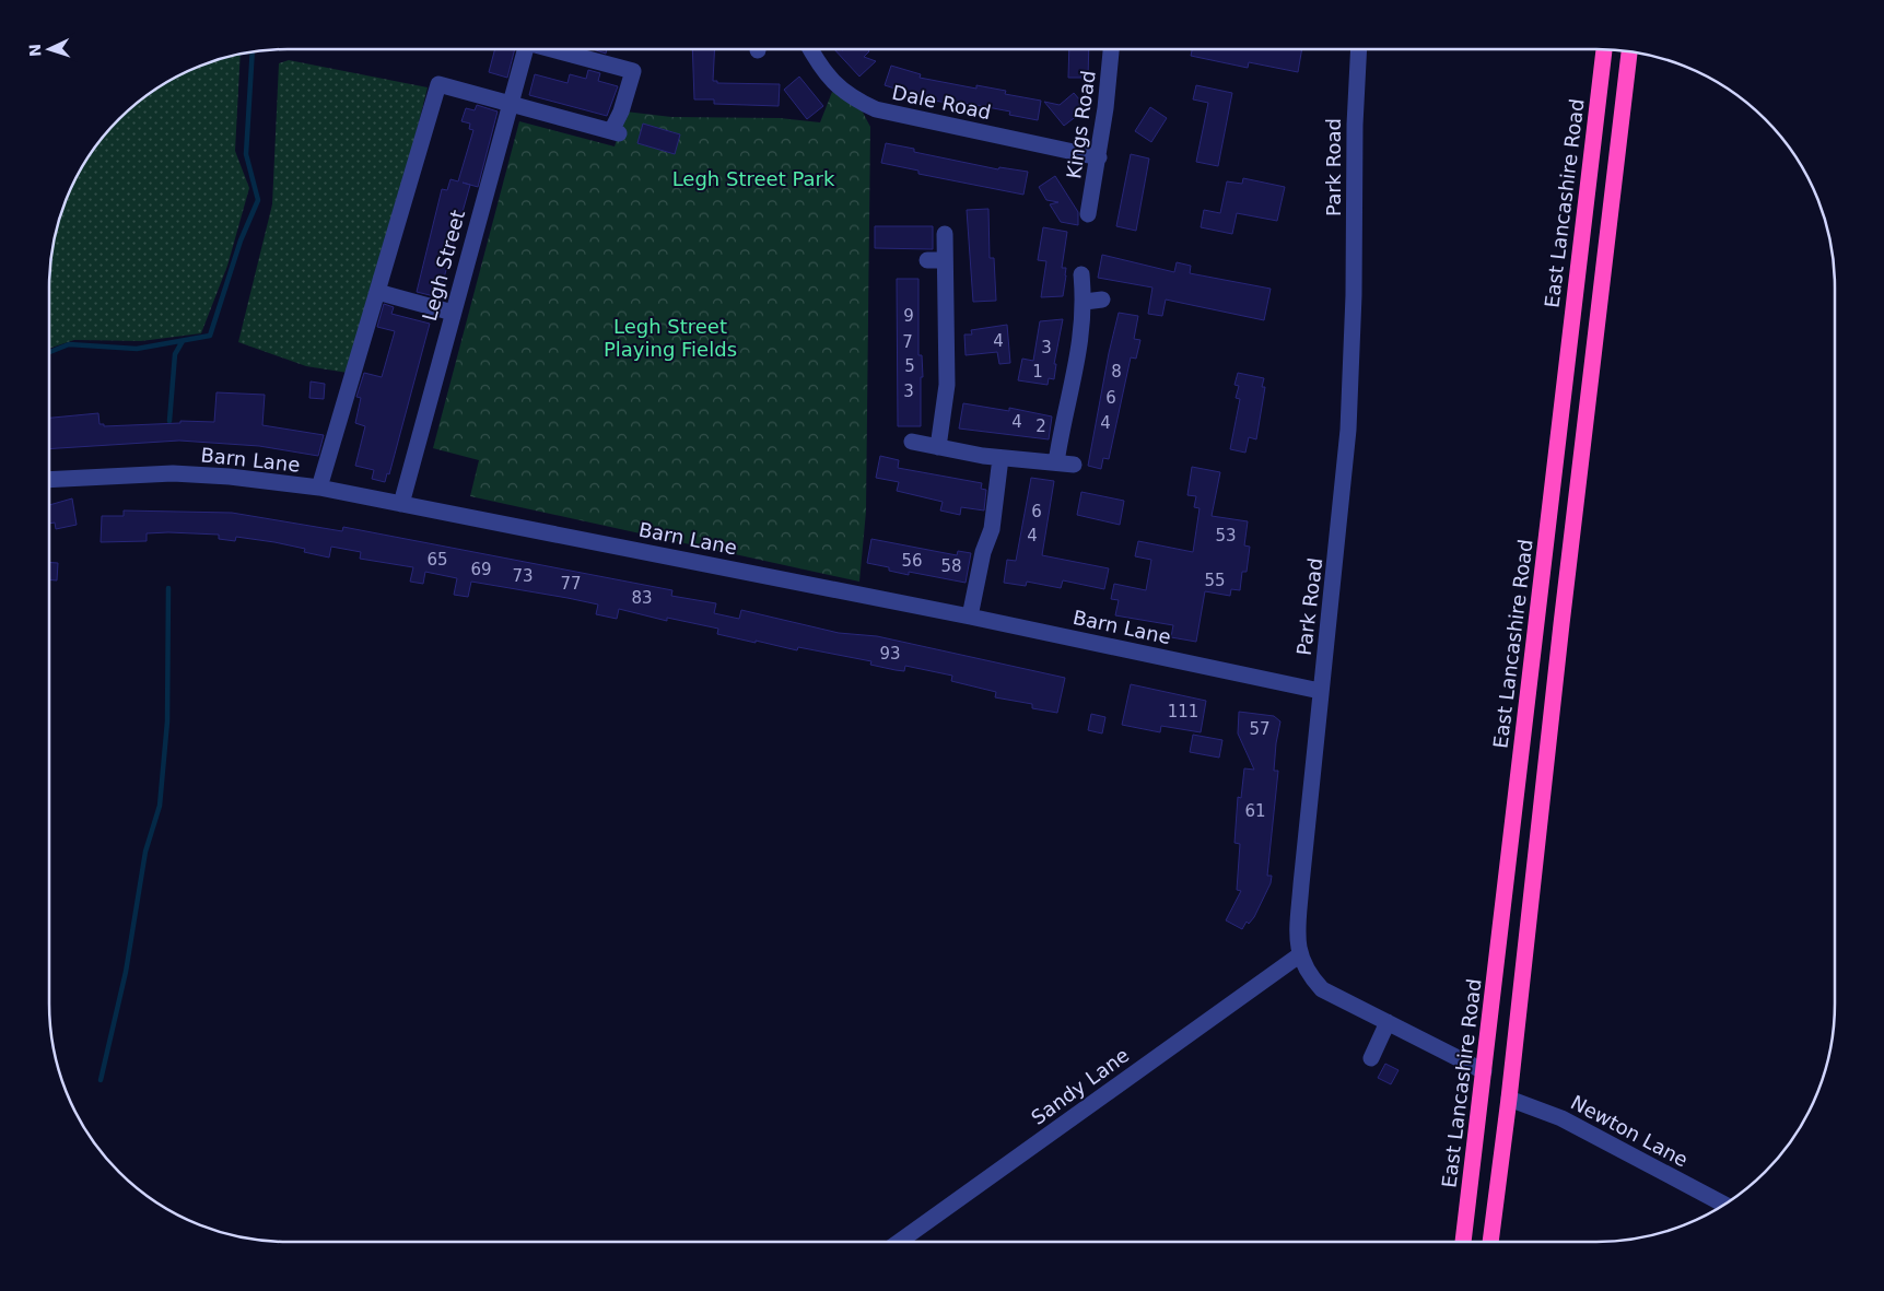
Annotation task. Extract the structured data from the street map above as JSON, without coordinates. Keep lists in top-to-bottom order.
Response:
{
  "streets": {
    "highway": ["East Lancashire Road"],
    "street": [
      "Dale Road",
      "Kings Road",
      "Park Road",
      "Legh Street",
      "Barn Lane",
      "Sandy Lane",
      "Newton Lane"
    ]
  },
  "crossings": [
    ["Dale Road", "Kings Road"],
    ["Park Road", "East Lancashire Road"],
    ["Park Road", "Barn Lane"],
    ["Park Road", "Sandy Lane"],
    ["Legh Street", "Barn Lane"]
  ],
  "parks": ["Legh Street Park", "Legh Street Playing Fields"],
  "house_numbers": [
    "9",
    "4",
    "7",
    "3",
    "5",
    "1",
    "8",
    "3",
    "6",
    "4",
    "4",
    "2",
    "6",
    "4",
    "53",
    "65",
    "56",
    "58",
    "69",
    "73",
    "55",
    "77",
    "83",
    "93",
    "111",
    "57",
    "61"
  ],
  "north": "left"
}
